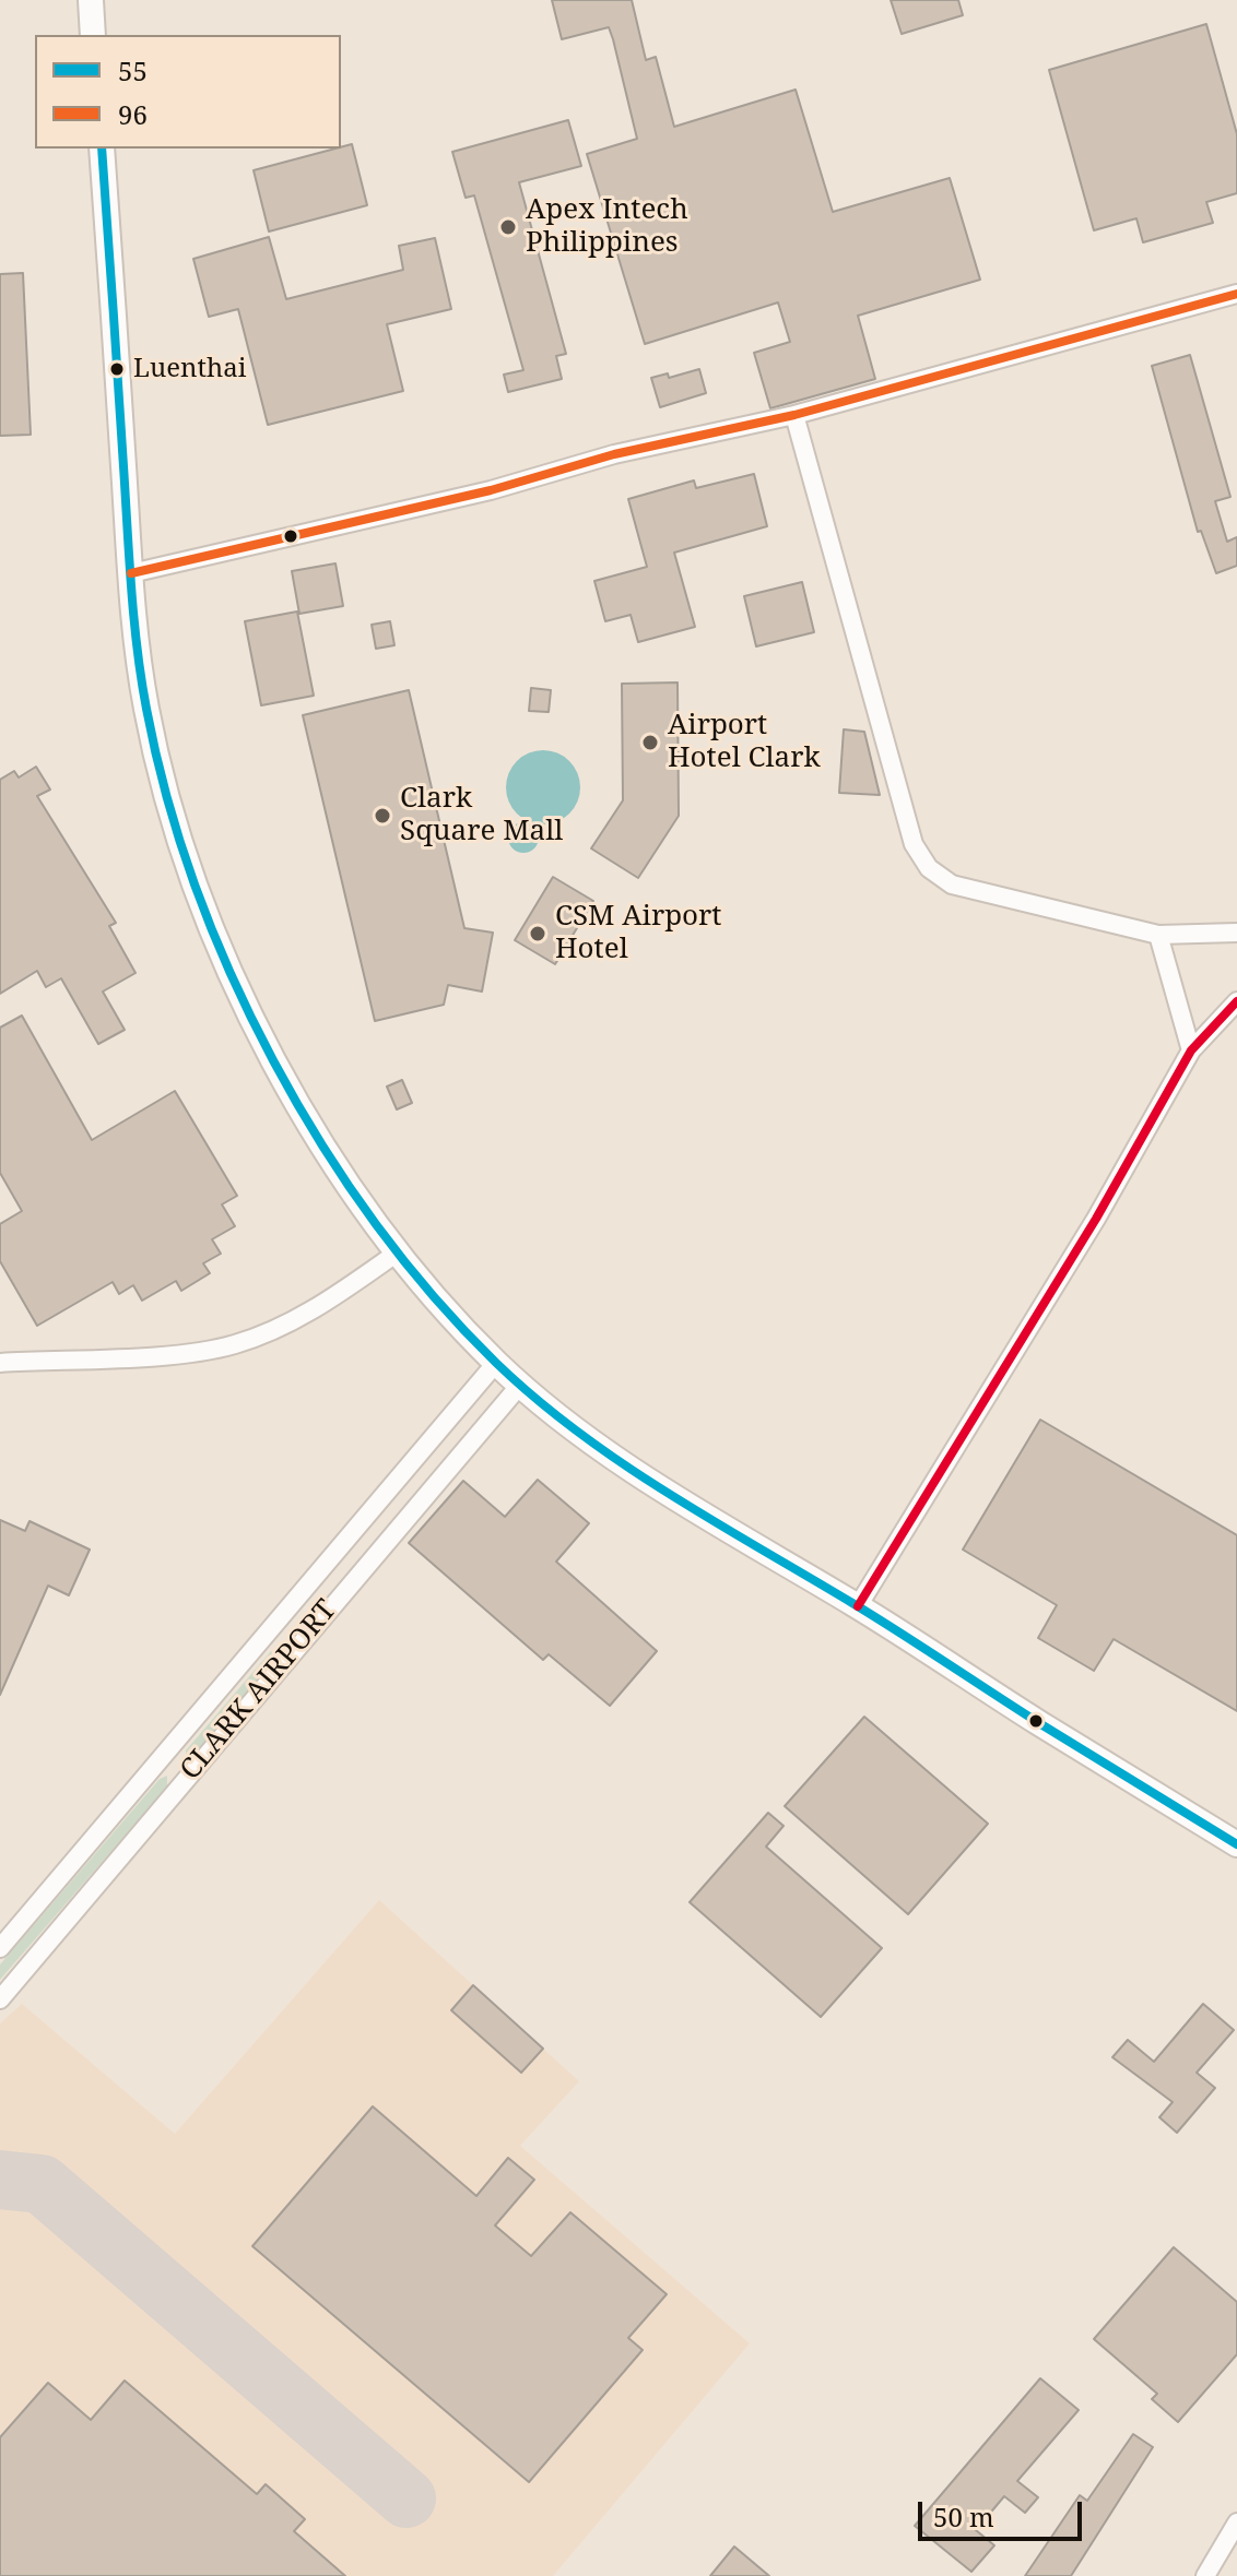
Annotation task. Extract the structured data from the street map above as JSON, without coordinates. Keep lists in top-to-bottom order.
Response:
{
  "streets": {
    "street": ["CLARK AIRPORT"]
  },
  "places": [
    "Apex Intech Philippines",
    "Luenthai",
    "Airport Hotel Clark",
    "Clark Square Mall",
    "CSM Airport Hotel"
  ],
  "lines": ["transit line 55", "transit line 96"],
  "legend": ["55", "96"],
  "scale_bar": "50 m"
}
